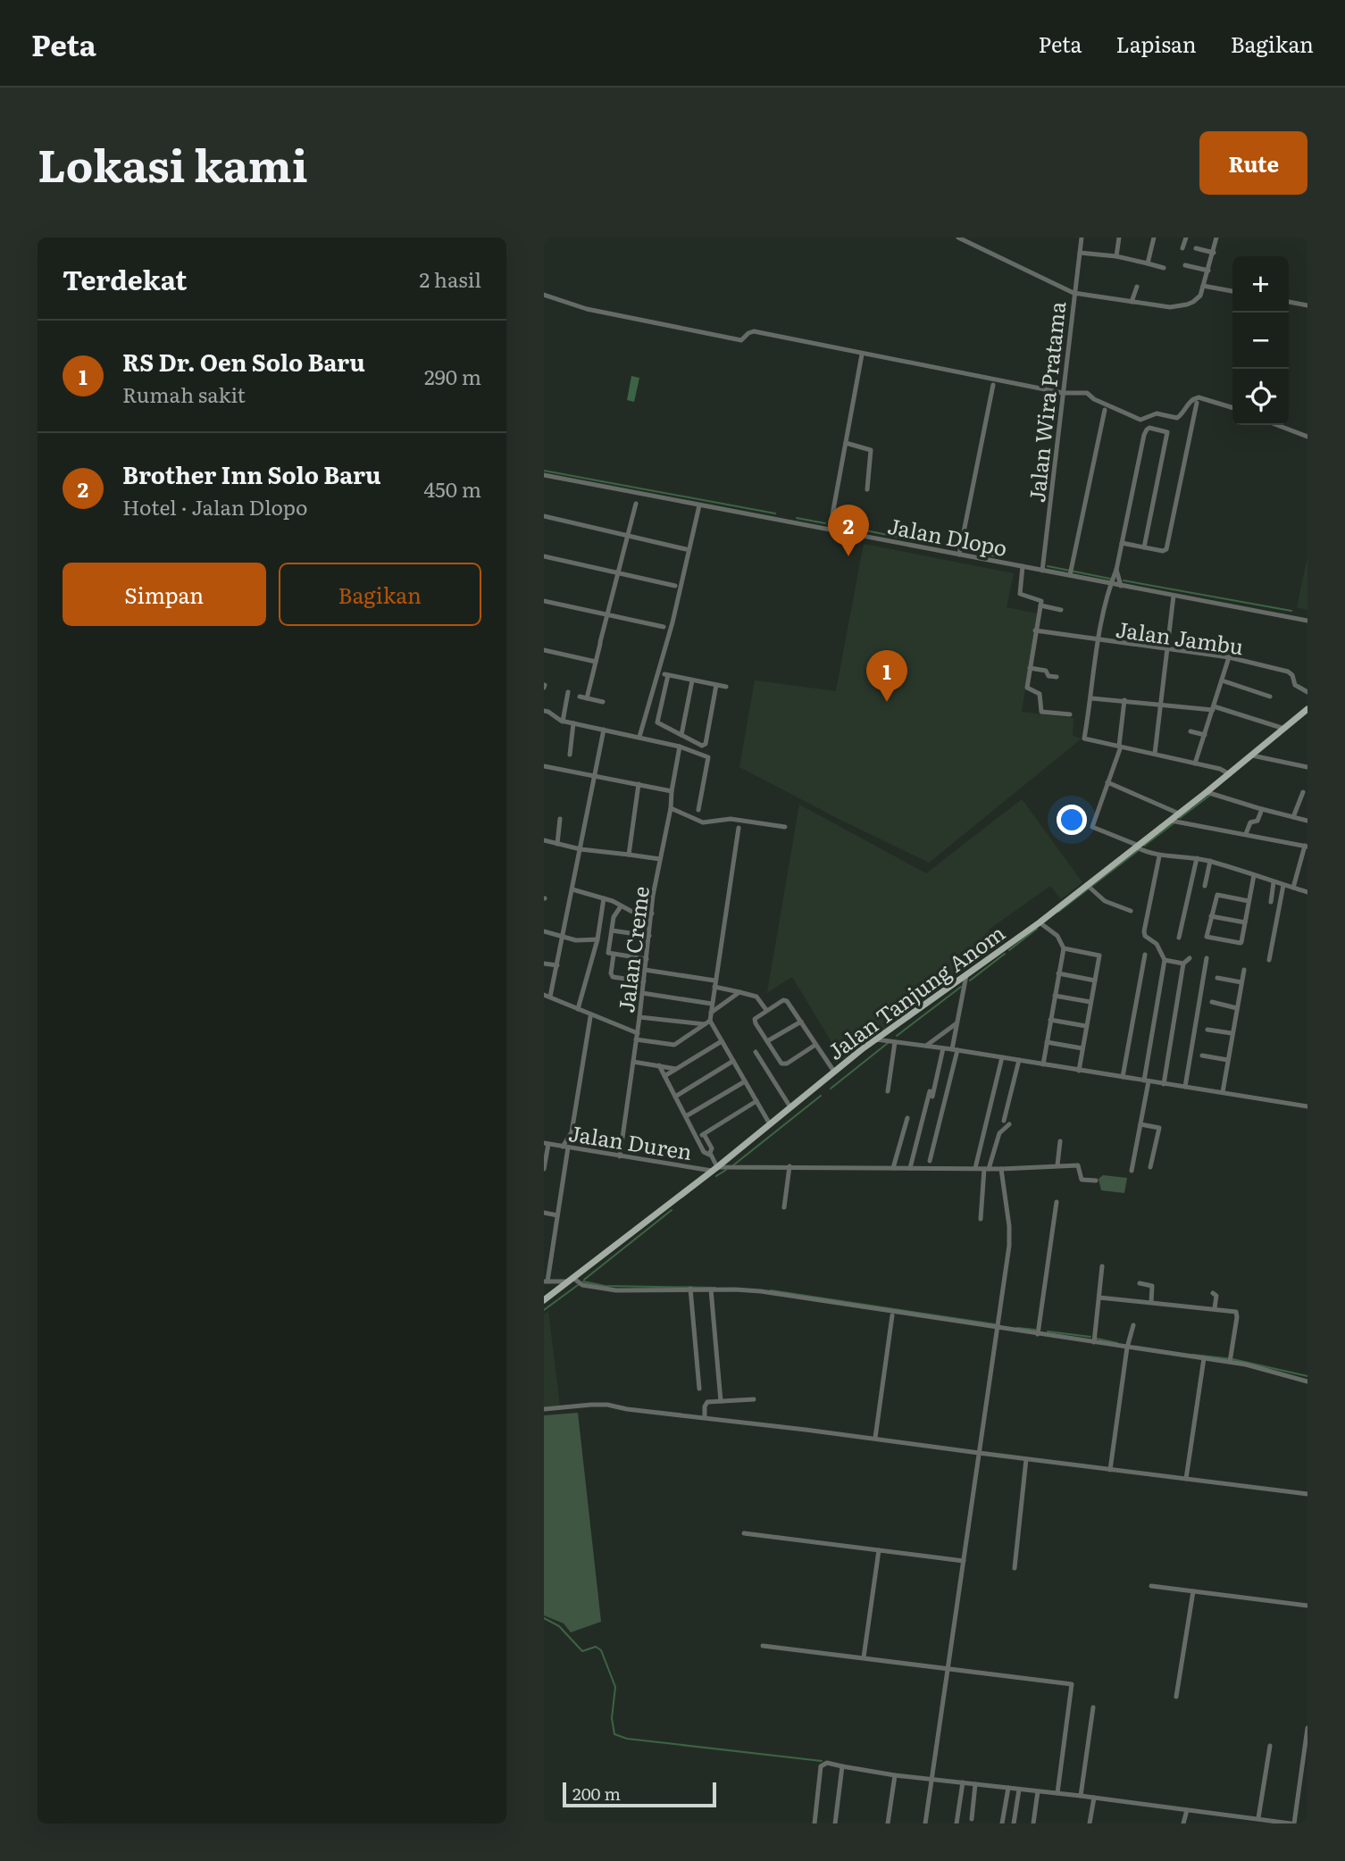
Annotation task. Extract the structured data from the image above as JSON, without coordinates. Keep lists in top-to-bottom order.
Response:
{
  "streets": {
    "main road": ["Jalan Tanjung Anom"],
    "street": [
      "Jalan Wira Pratama",
      "Jalan Dlopo",
      "Jalan Jambu",
      "Jalan Creme",
      "Jalan Duren"
    ]
  },
  "crossings": [
    ["Jalan Wira Pratama", "Jalan Dlopo"],
    ["Jalan Creme", "Jalan Duren"],
    ["Jalan Tanjung Anom", "Jalan Duren"]
  ],
  "scale_bar": "200 m",
  "page": {
    "header": "Peta",
    "nav": ["Peta", "Lapisan", "Bagikan"],
    "title": "Lokasi kami",
    "buttons": [
      "Rute",
      ["Simpan", "Bagikan"]
    ],
    "heading": ["Terdekat", "2 hasil"],
    "map_buttons": ["+", "−"],
    "list": [
      {
        "mark": "1",
        "name": "RS Dr. Oen Solo Baru",
        "note": "Rumah sakit",
        "value": "290 m"
      },
      {
        "mark": "2",
        "name": "Brother Inn Solo Baru",
        "note": "Hotel · Jalan Dlopo",
        "value": "450 m"
      }
    ],
    "pins": ["2", "1"],
    "scale": "200 m"
  }
}
